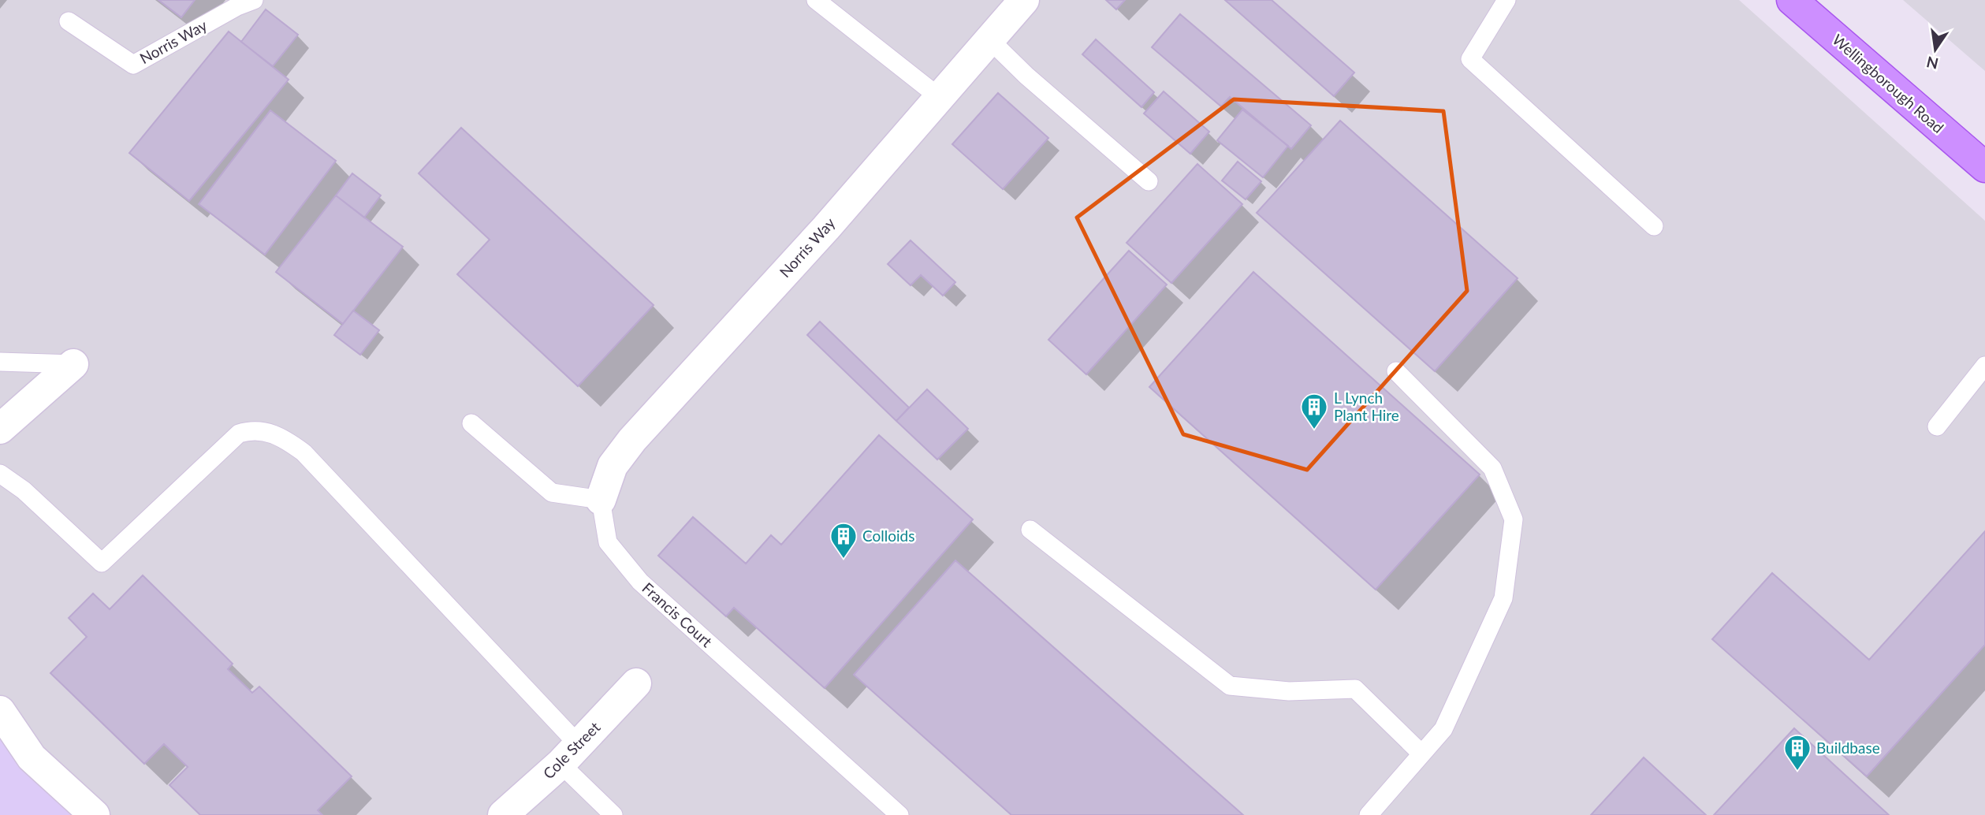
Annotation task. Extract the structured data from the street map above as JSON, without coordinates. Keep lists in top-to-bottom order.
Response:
{
  "streets": {
    "main road": ["Wellingborough Road"],
    "street": ["Norris Way", "Cole Street"],
    "lane": ["Francis Court"]
  },
  "crossings": [
    ["Norris Way", "Francis Court"]
  ],
  "places": {
    "building": ["L Lynch Plant Hire", "Colloids", "Buildbase"]
  },
  "north": "bottom"
}
